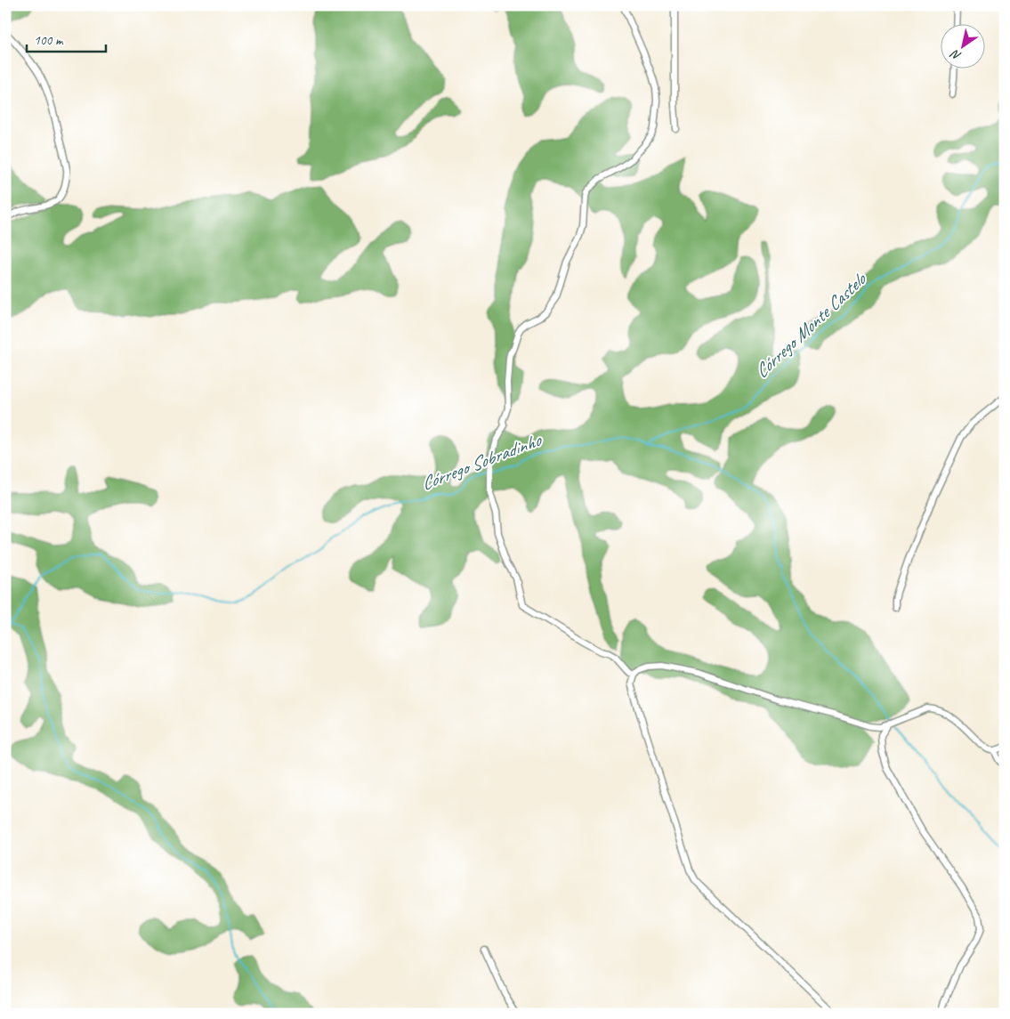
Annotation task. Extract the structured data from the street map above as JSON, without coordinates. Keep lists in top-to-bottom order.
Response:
{
  "water": ["Córrego Monte Castelo", "Córrego Sobradinho"],
  "scale_bar": "100 m",
  "north": "bottom left"
}
